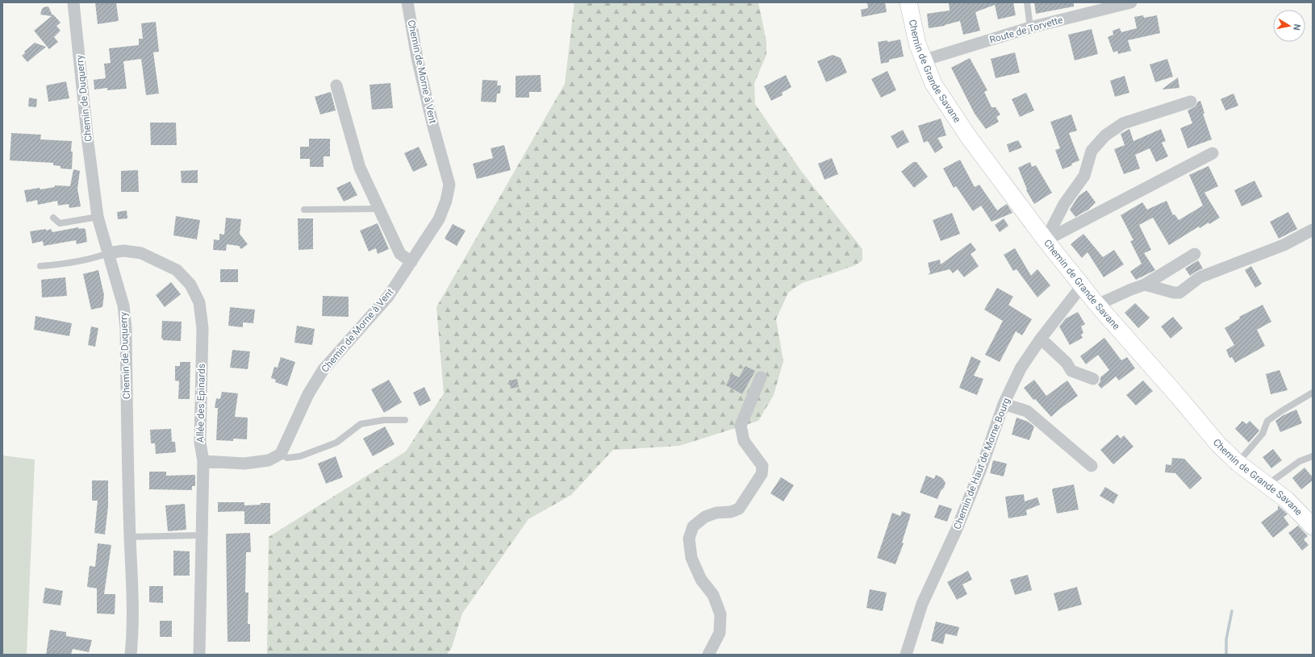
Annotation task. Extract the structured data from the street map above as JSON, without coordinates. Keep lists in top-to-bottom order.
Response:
{
  "streets": {
    "street": [
      "Route de Torvette",
      "Chemin de Grande Savane",
      "Chemin de Morne à Vent",
      "Chemin de Duquerry",
      "Allée des Epinards",
      "Chemin de Haut de Morne Bourg"
    ]
  },
  "crossings": [
    ["Route de Torvette", "Chemin de Grande Savane"],
    ["Chemin de Grande Savane", "Chemin de Haut de Morne Bourg"],
    ["Chemin de Duquerry", "Allée des Epinards"]
  ],
  "north": "right"
}
